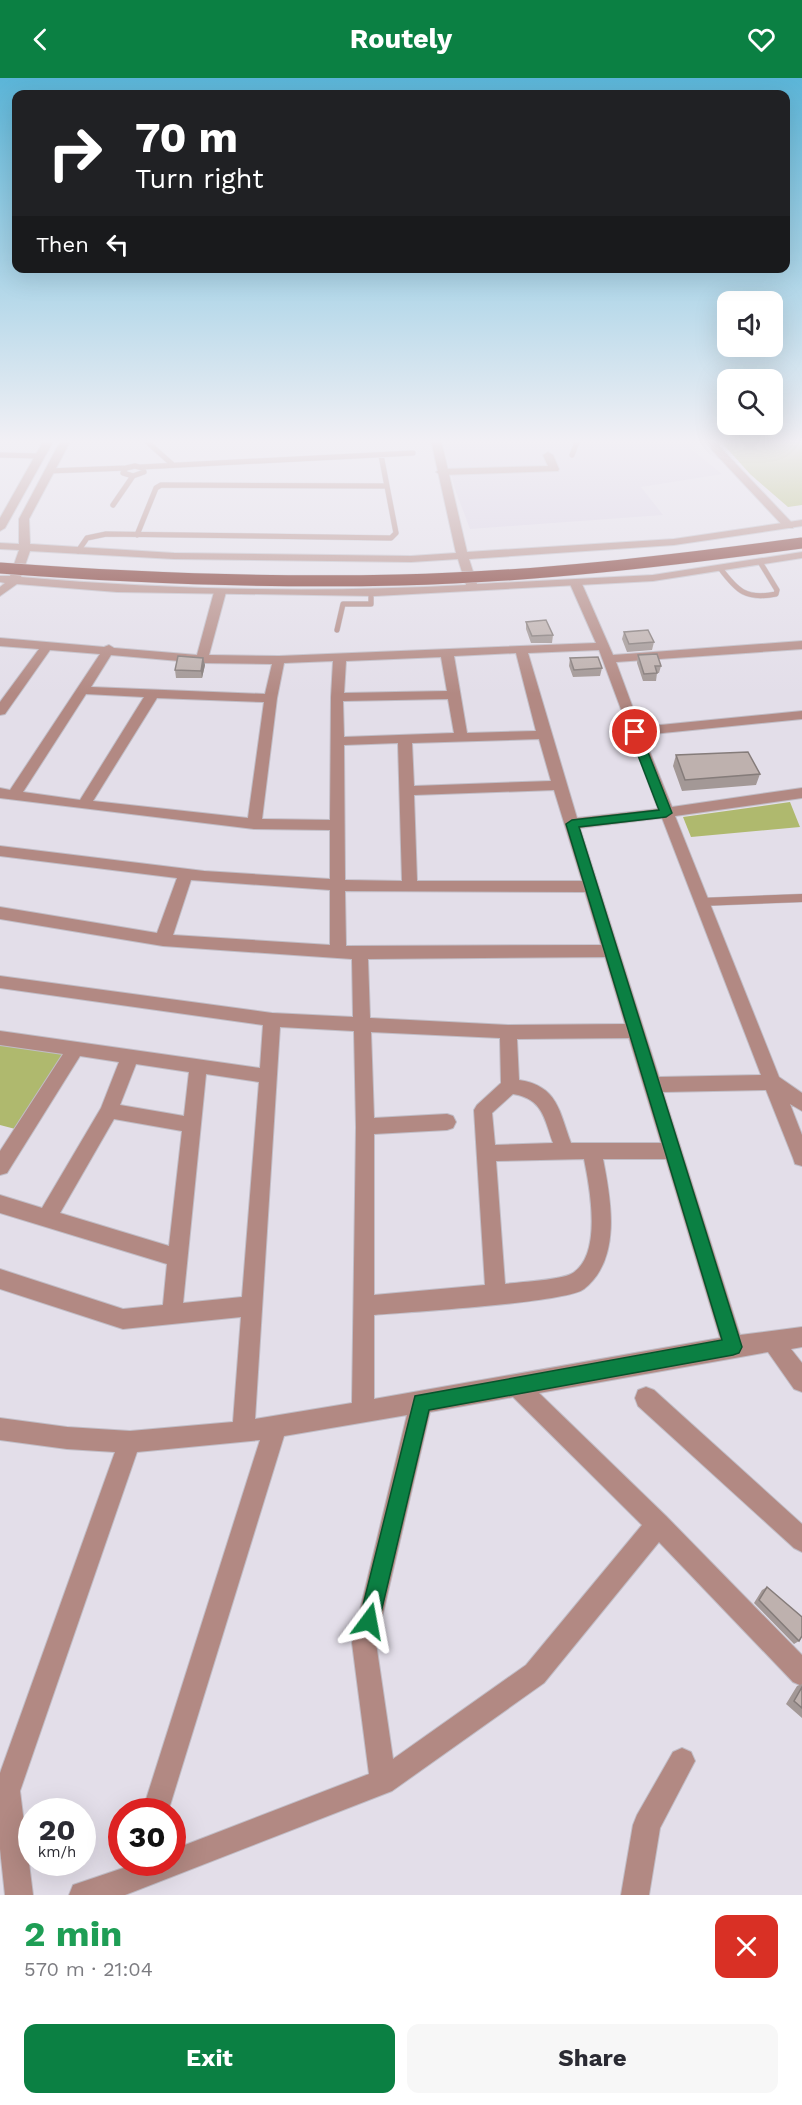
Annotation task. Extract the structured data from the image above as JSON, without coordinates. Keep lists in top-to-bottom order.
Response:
{
  "page": {
    "header": "Routely",
    "turn": ["70 m", "Turn right"],
    "then": "Then",
    "speed": "20 km/h",
    "limit": "30",
    "heading": ["2 min", "570 m · 21:04"],
    "buttons": ["Exit", "Share"]
  }
}
